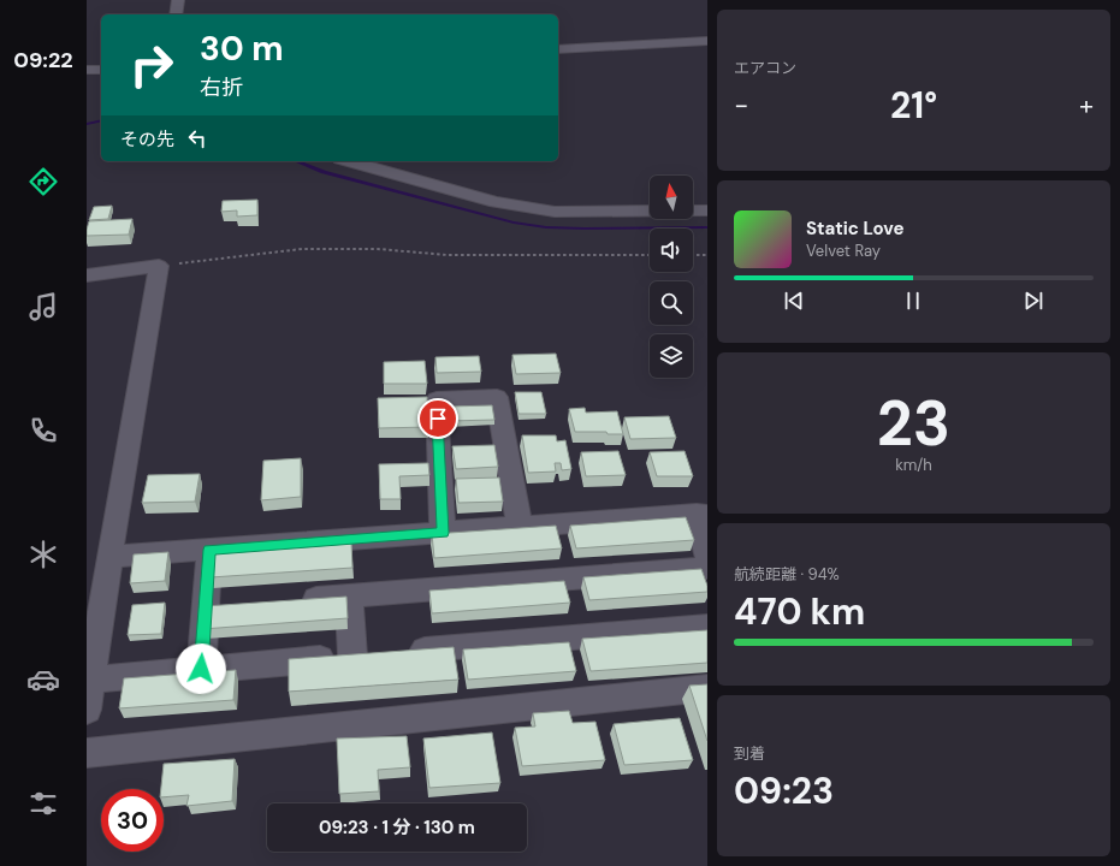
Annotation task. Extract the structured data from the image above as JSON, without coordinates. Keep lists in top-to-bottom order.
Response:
{
  "north": "top",
  "page": {
    "tabs": "09:22",
    "tile": [
      "エアコン",
      ["23", "km/h"],
      ["航続距離 · 94%", "470 km"],
      ["到着", "09:23"]
    ],
    "turn": ["30 m", "右折"],
    "heat": ["−", "21°", "+"],
    "then": "その先",
    "song": ["Static Love", "Velvet Ray"],
    "limit": "30",
    "trip": "09:23 · 1 分 · 130 m"
  }
}
